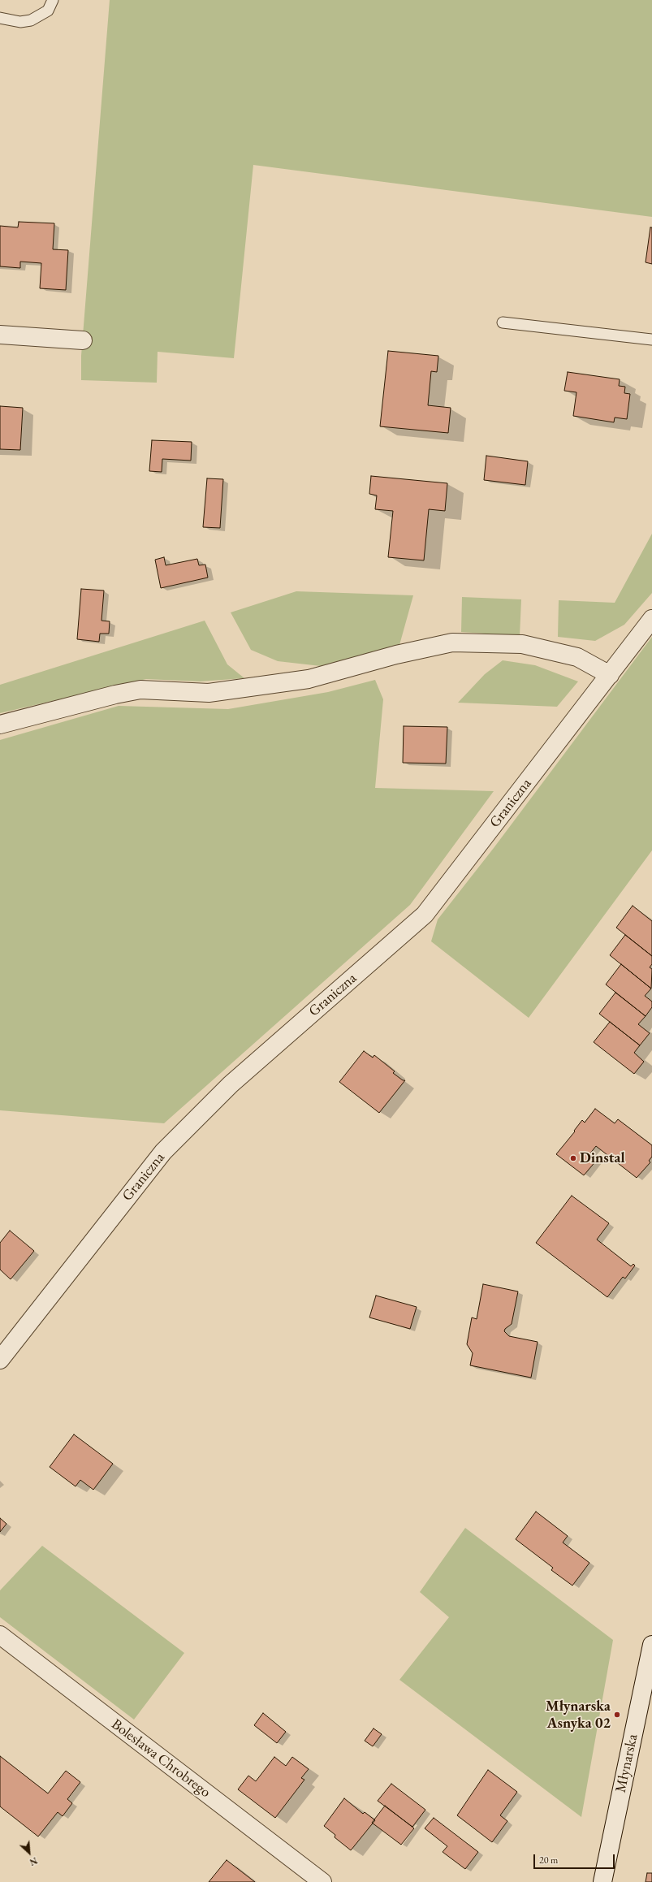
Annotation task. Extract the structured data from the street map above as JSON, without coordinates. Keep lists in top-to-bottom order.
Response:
{
  "streets": {
    "street": ["Graniczna", "Bolesława Chrobrego", "Młynarska"]
  },
  "places": ["Dinstal", "Młynarska Asnyka 02"],
  "scale_bar": "20 m",
  "north": "bottom right"
}
